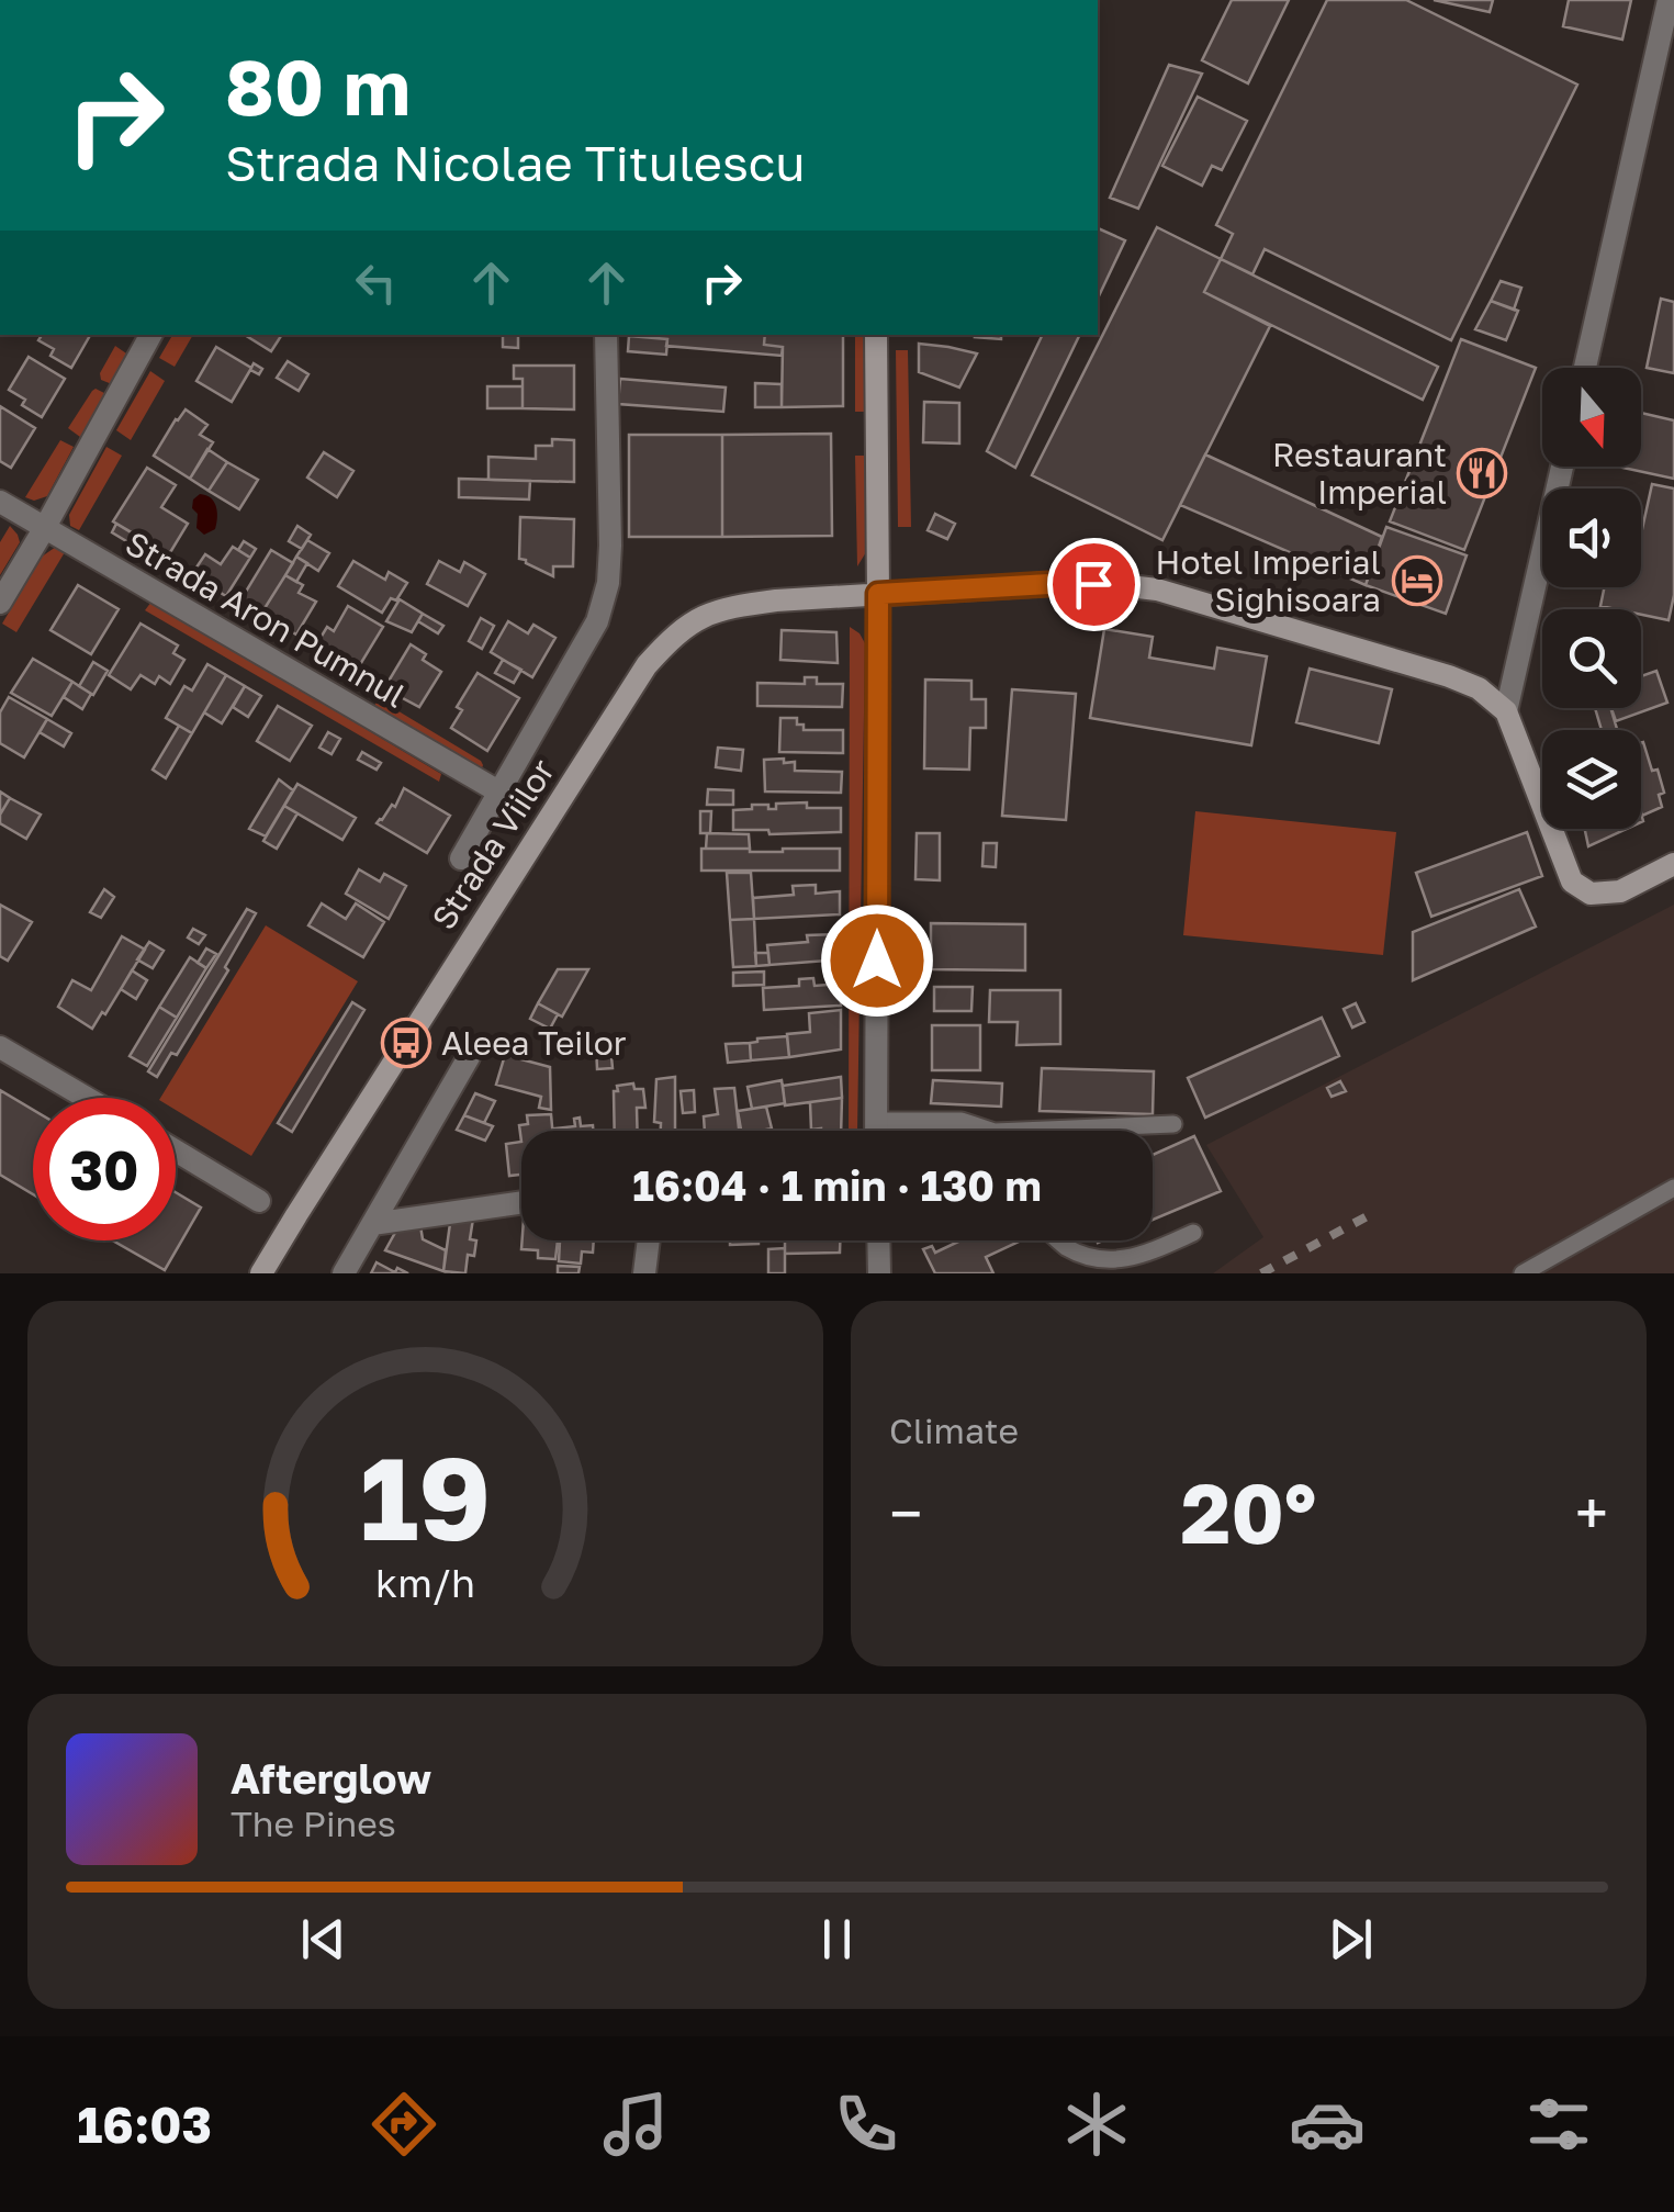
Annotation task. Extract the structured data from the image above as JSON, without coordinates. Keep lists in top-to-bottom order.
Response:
{
  "streets": {
    "street": ["Strada Aron Pumnul", "Strada Viilor"]
  },
  "places": {
    "restaurant": ["Restaurant Imperial"],
    "hotel": ["Hotel Imperial Sighisoara"],
    "bus stop": ["Aleea Teilor"]
  },
  "north": "bottom",
  "page": {
    "turn": ["80 m", "Strada Nicolae Titulescu"],
    "limit": "30",
    "trip": "16:04 · 1 min · 130 m",
    "tile": "Climate",
    "heat": ["−", "20°", "+"],
    "song": ["Afterglow", "The Pines"],
    "tabs": "16:03",
    "gauge": ["19", "km/h"]
  }
}
